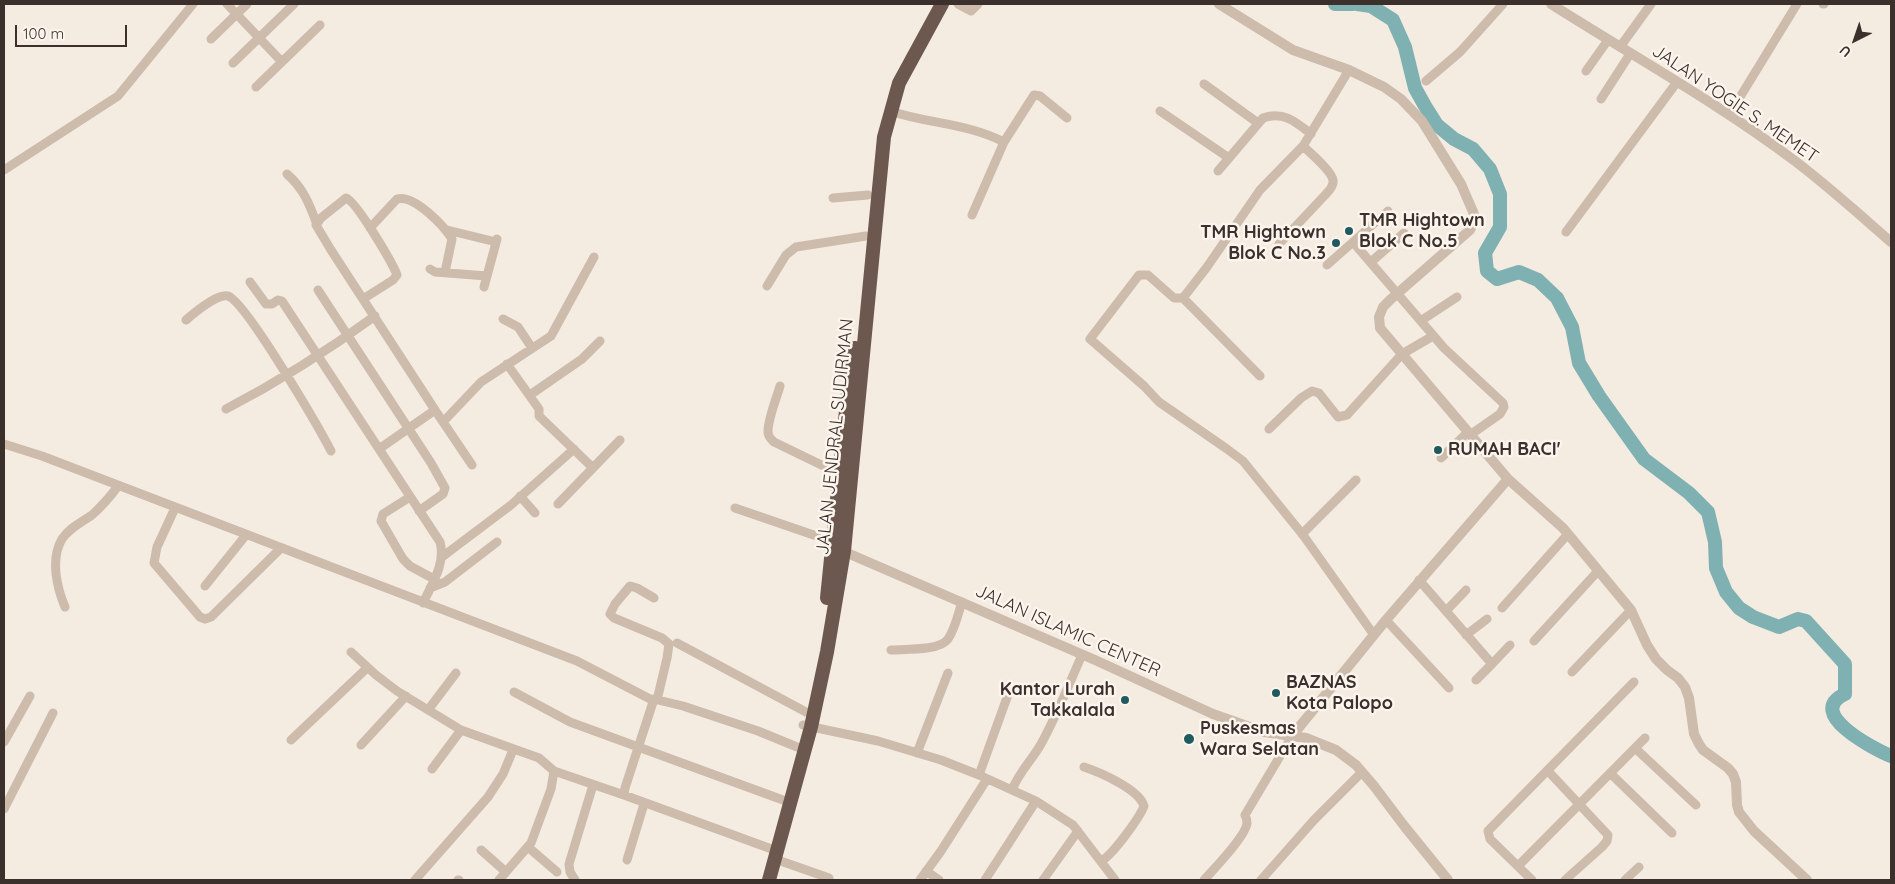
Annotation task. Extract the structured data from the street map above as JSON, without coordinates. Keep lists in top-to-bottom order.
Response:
{
  "streets": {
    "highway": ["JALAN JENDRAL SUDIRMAN"],
    "street": ["JALAN YOGIE S. MEMET", "JALAN ISLAMIC CENTER"]
  },
  "crossings": [
    ["JALAN JENDRAL SUDIRMAN", "JALAN ISLAMIC CENTER"]
  ],
  "places": [
    "TMR Hightown Blok C No.5",
    "TMR Hightown Blok C No.3",
    "RUMAH BACI'",
    "BAZNAS Kota Palopo",
    "Kantor Lurah Takkalala",
    "Puskesmas Wara Selatan"
  ],
  "scale_bar": "100 m",
  "north": "bottom left"
}
